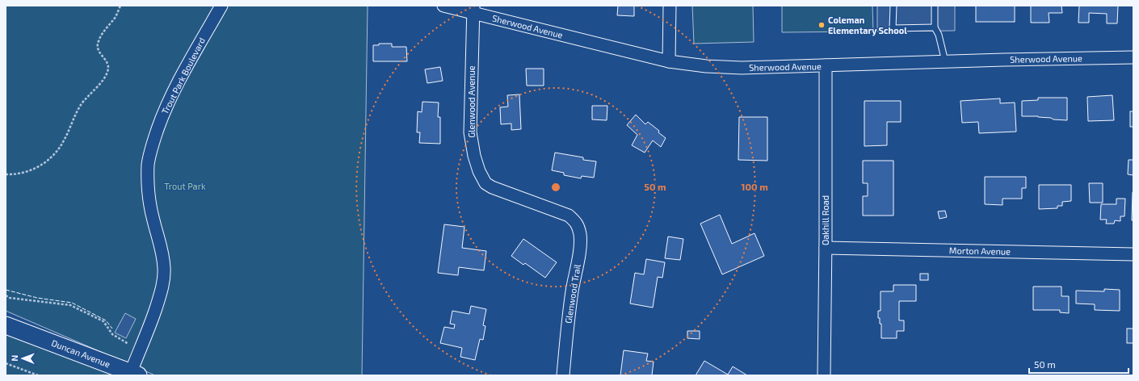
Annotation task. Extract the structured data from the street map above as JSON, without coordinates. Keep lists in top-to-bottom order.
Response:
{
  "streets": {
    "street": [
      "Sherwood Avenue",
      "Trout Park Boulevard",
      "Glenwood Avenue",
      "Oakhill Road",
      "Morton Avenue",
      "Glenwood Trail",
      "Duncan Avenue"
    ]
  },
  "crossings": [
    ["Sherwood Avenue", "Glenwood Avenue"],
    ["Sherwood Avenue", "Oakhill Road"],
    ["Trout Park Boulevard", "Duncan Avenue"],
    ["Glenwood Avenue", "Glenwood Trail"],
    ["Oakhill Road", "Morton Avenue"]
  ],
  "parks": ["Trout Park"],
  "places": ["Coleman Elementary School"],
  "scale_bar": "50 m",
  "north": "left",
  "rings": ["50 m", "100 m"]
}
